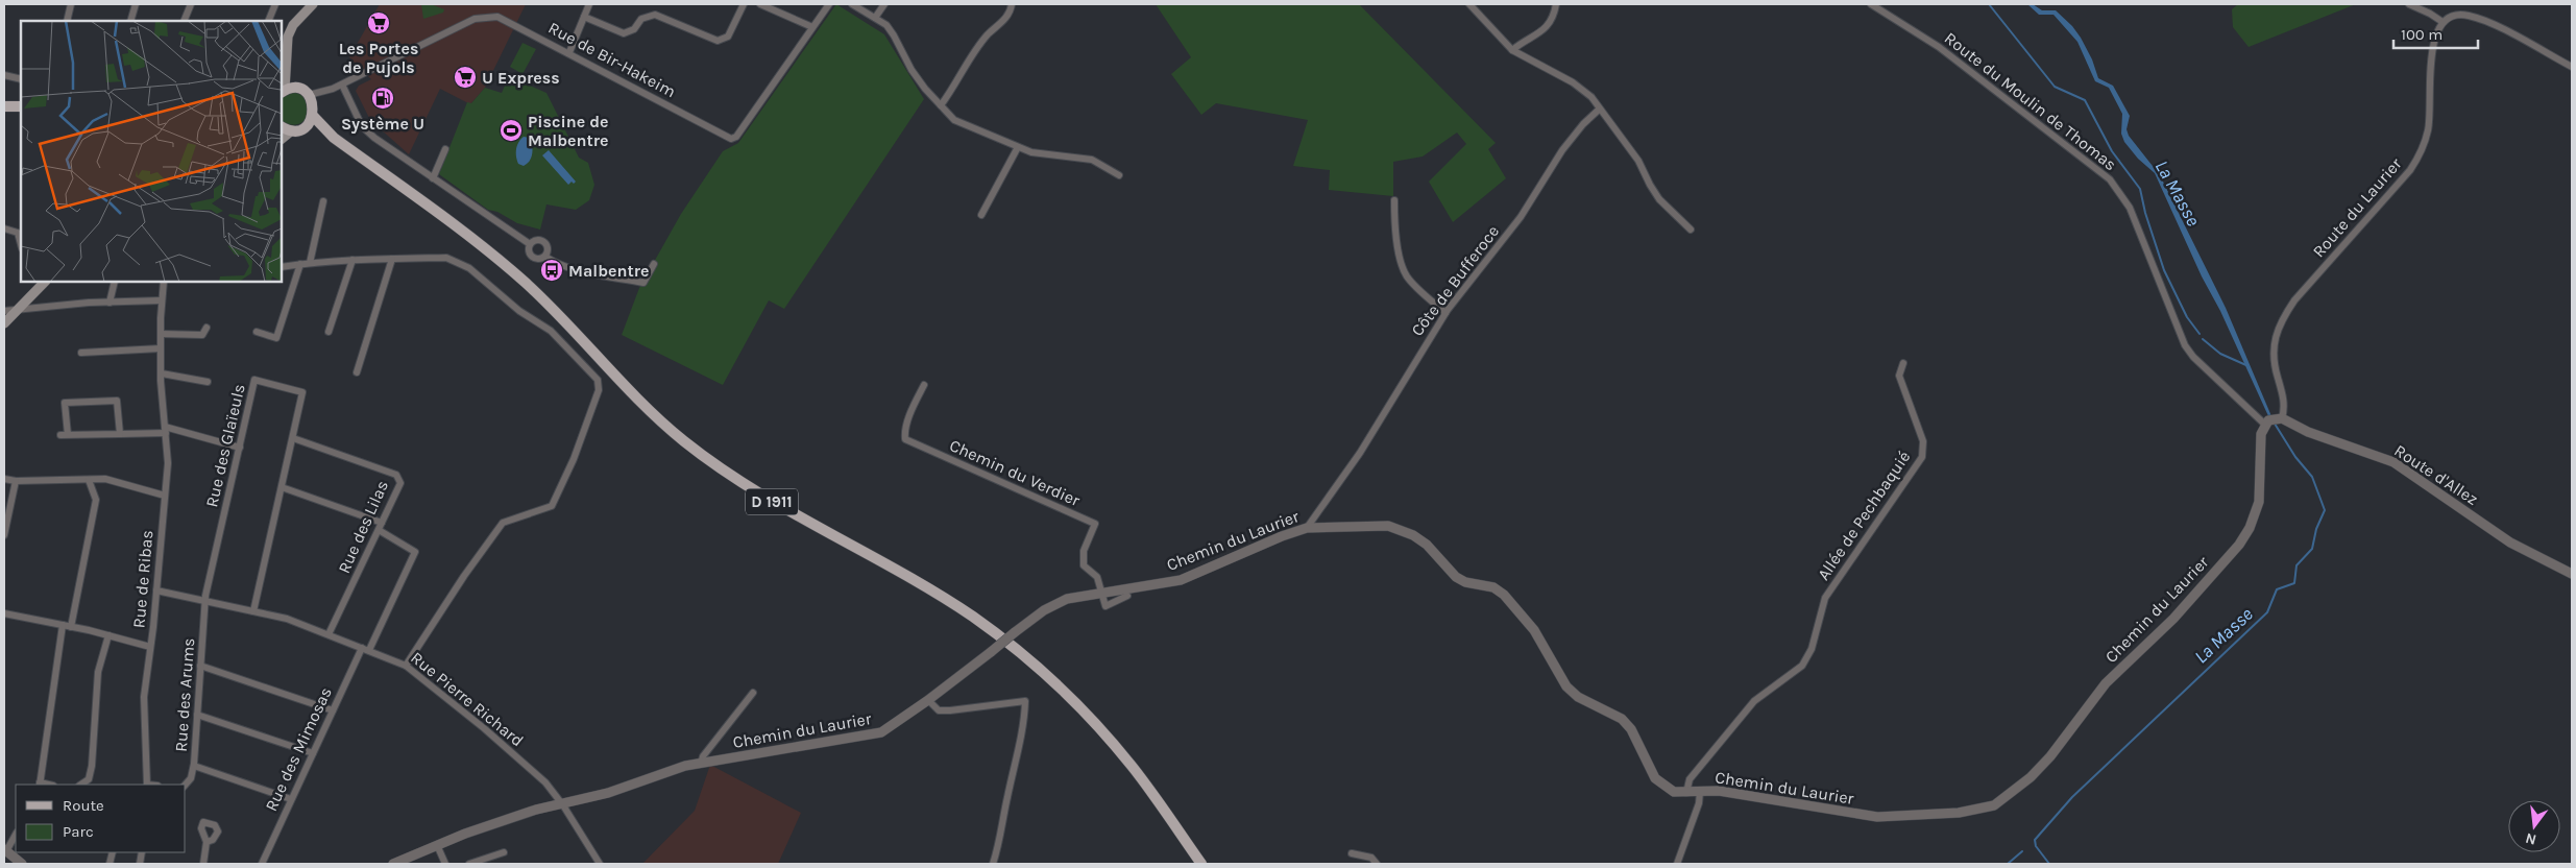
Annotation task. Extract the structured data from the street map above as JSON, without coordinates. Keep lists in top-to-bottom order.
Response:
{
  "streets": {
    "main road": ["D 1911"],
    "street": [
      "Rue de Bir-Hakeim",
      "Route du Moulin de Thomas",
      "Route du Laurier",
      "Côte de Bufferoce",
      "Rue des Glaïeuls",
      "Chemin du Verdier",
      "Route d'Allez",
      "Allée de Pechbaquié",
      "Rue des Lilas",
      "Chemin du Laurier",
      "Rue de Ribas",
      "Rue des Arums",
      "Rue Pierre Richard",
      "Rue des Mimosas"
    ]
  },
  "crossings": [
    ["Rue de Bir-Hakeim", "D 1911"],
    ["Route du Moulin de Thomas", "Route du Laurier"],
    ["Route du Moulin de Thomas", "Route d'Allez"],
    ["Route du Moulin de Thomas", "Chemin du Laurier"],
    ["Route du Laurier", "Route d'Allez"],
    ["Route du Laurier", "Chemin du Laurier"],
    ["Côte de Bufferoce", "Chemin du Laurier"],
    ["Rue des Glaïeuls", "Rue des Lilas"],
    ["Rue des Glaïeuls", "Rue des Arums"],
    ["Rue des Glaïeuls", "Rue Pierre Richard"],
    ["Chemin du Verdier", "Chemin du Laurier"],
    ["Route d'Allez", "Chemin du Laurier"],
    ["Allée de Pechbaquié", "Chemin du Laurier"],
    ["Rue des Lilas", "Rue Pierre Richard"],
    ["Rue des Lilas", "Rue des Mimosas"],
    ["Chemin du Laurier", "Rue Pierre Richard"],
    ["Rue de Ribas", "Rue Pierre Richard"],
    ["Rue des Arums", "Rue Pierre Richard"],
    ["Rue Pierre Richard", "Rue des Mimosas"]
  ],
  "water": ["La Masse"],
  "places": {
    "supermarket": ["Les Portes de Pujols", "U Express"],
    "fuel station": ["Système U"],
    "sports": ["Piscine de Malbentre"],
    "bus stop": ["Malbentre"]
  },
  "legend": ["Route", "Parc"],
  "scale_bar": "100 m",
  "north": "bottom"
}
